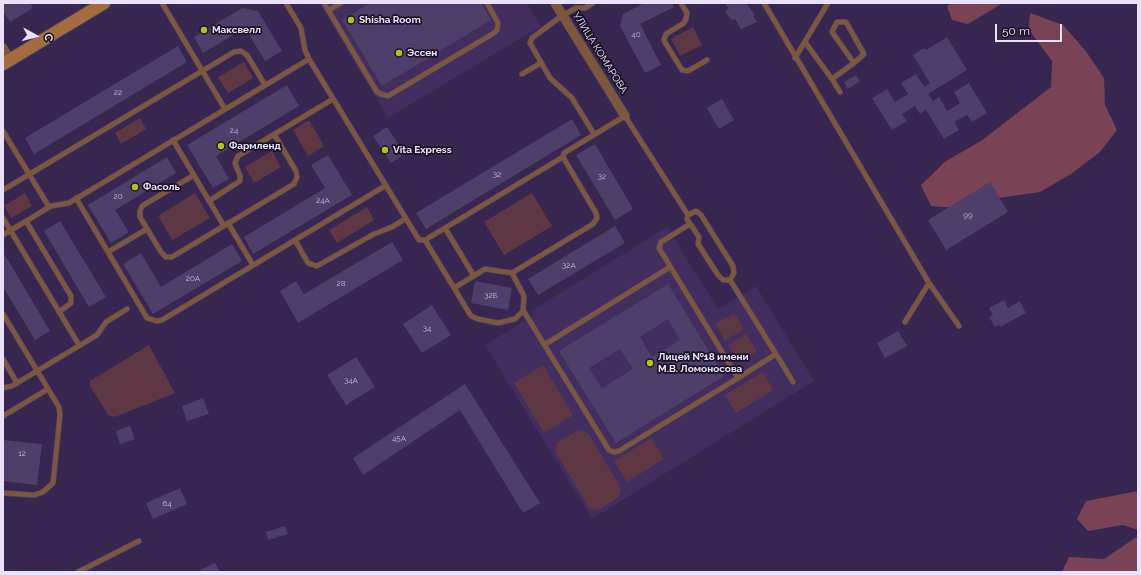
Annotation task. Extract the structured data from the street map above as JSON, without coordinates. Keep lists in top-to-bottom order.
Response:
{
  "streets": {
    "street": ["УЛИЦА КОМАРОВА"]
  },
  "places": [
    "Shisha Room",
    "Максвелл",
    "Эссен",
    "Фармленд",
    "Vita Express",
    "Фасоль",
    "Лицей №18 имени М.В. Ломоносова"
  ],
  "house_numbers": [
    "40",
    "22",
    "24",
    "32",
    "32",
    "20",
    "24А",
    "99",
    "32А",
    "20А",
    "28",
    "32Б",
    "34",
    "34А",
    "45А",
    "12",
    "64"
  ],
  "scale_bar": "50 m",
  "north": "right"
}
